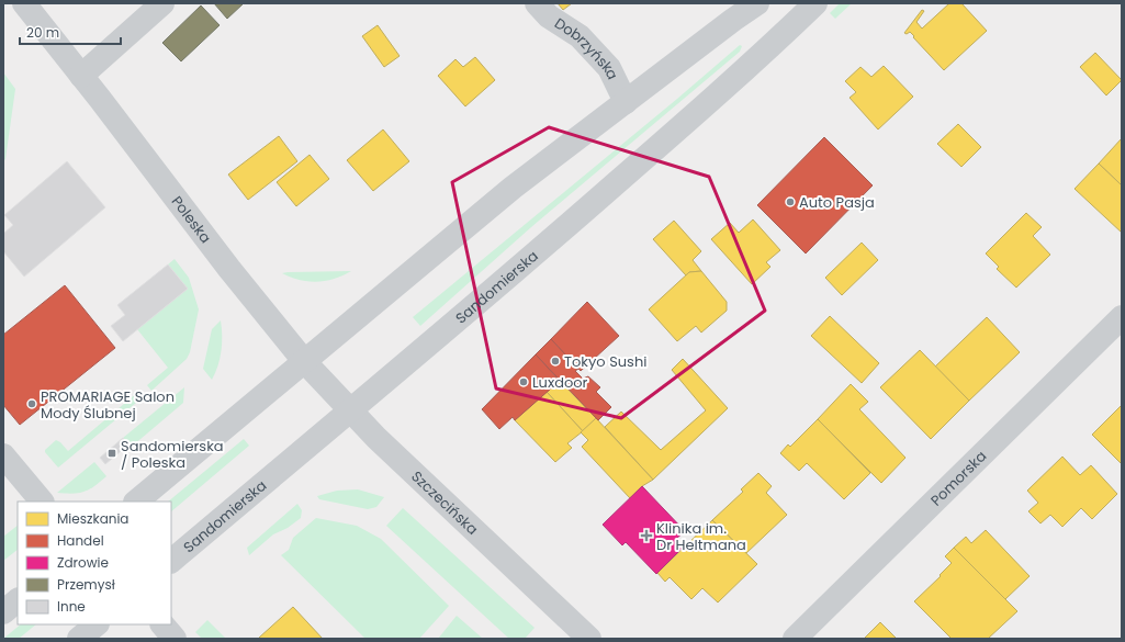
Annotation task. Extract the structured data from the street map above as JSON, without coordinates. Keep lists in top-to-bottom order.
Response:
{
  "streets": {
    "street": [
      "Dobrzyńska",
      "Poleska",
      "Sandomierska",
      "Pomorska",
      "Szczecińska"
    ]
  },
  "crossings": [
    ["Poleska", "Szczecińska"],
    ["Sandomierska", "Szczecińska"]
  ],
  "places": {
    "other": [
      "Auto Pasja",
      "Tokyo Sushi",
      "Luxdoor",
      "PROMARIAGE Salon Mody Ślubnej"
    ],
    "transit": ["Sandomierska / Poleska"],
    "health": ["Klinika im. Dr Heltmana"]
  },
  "legend": [
    "Mieszkania",
    "Handel",
    "Zdrowie",
    "Przemysł",
    "Inne"
  ],
  "scale_bar": "20 m"
}
